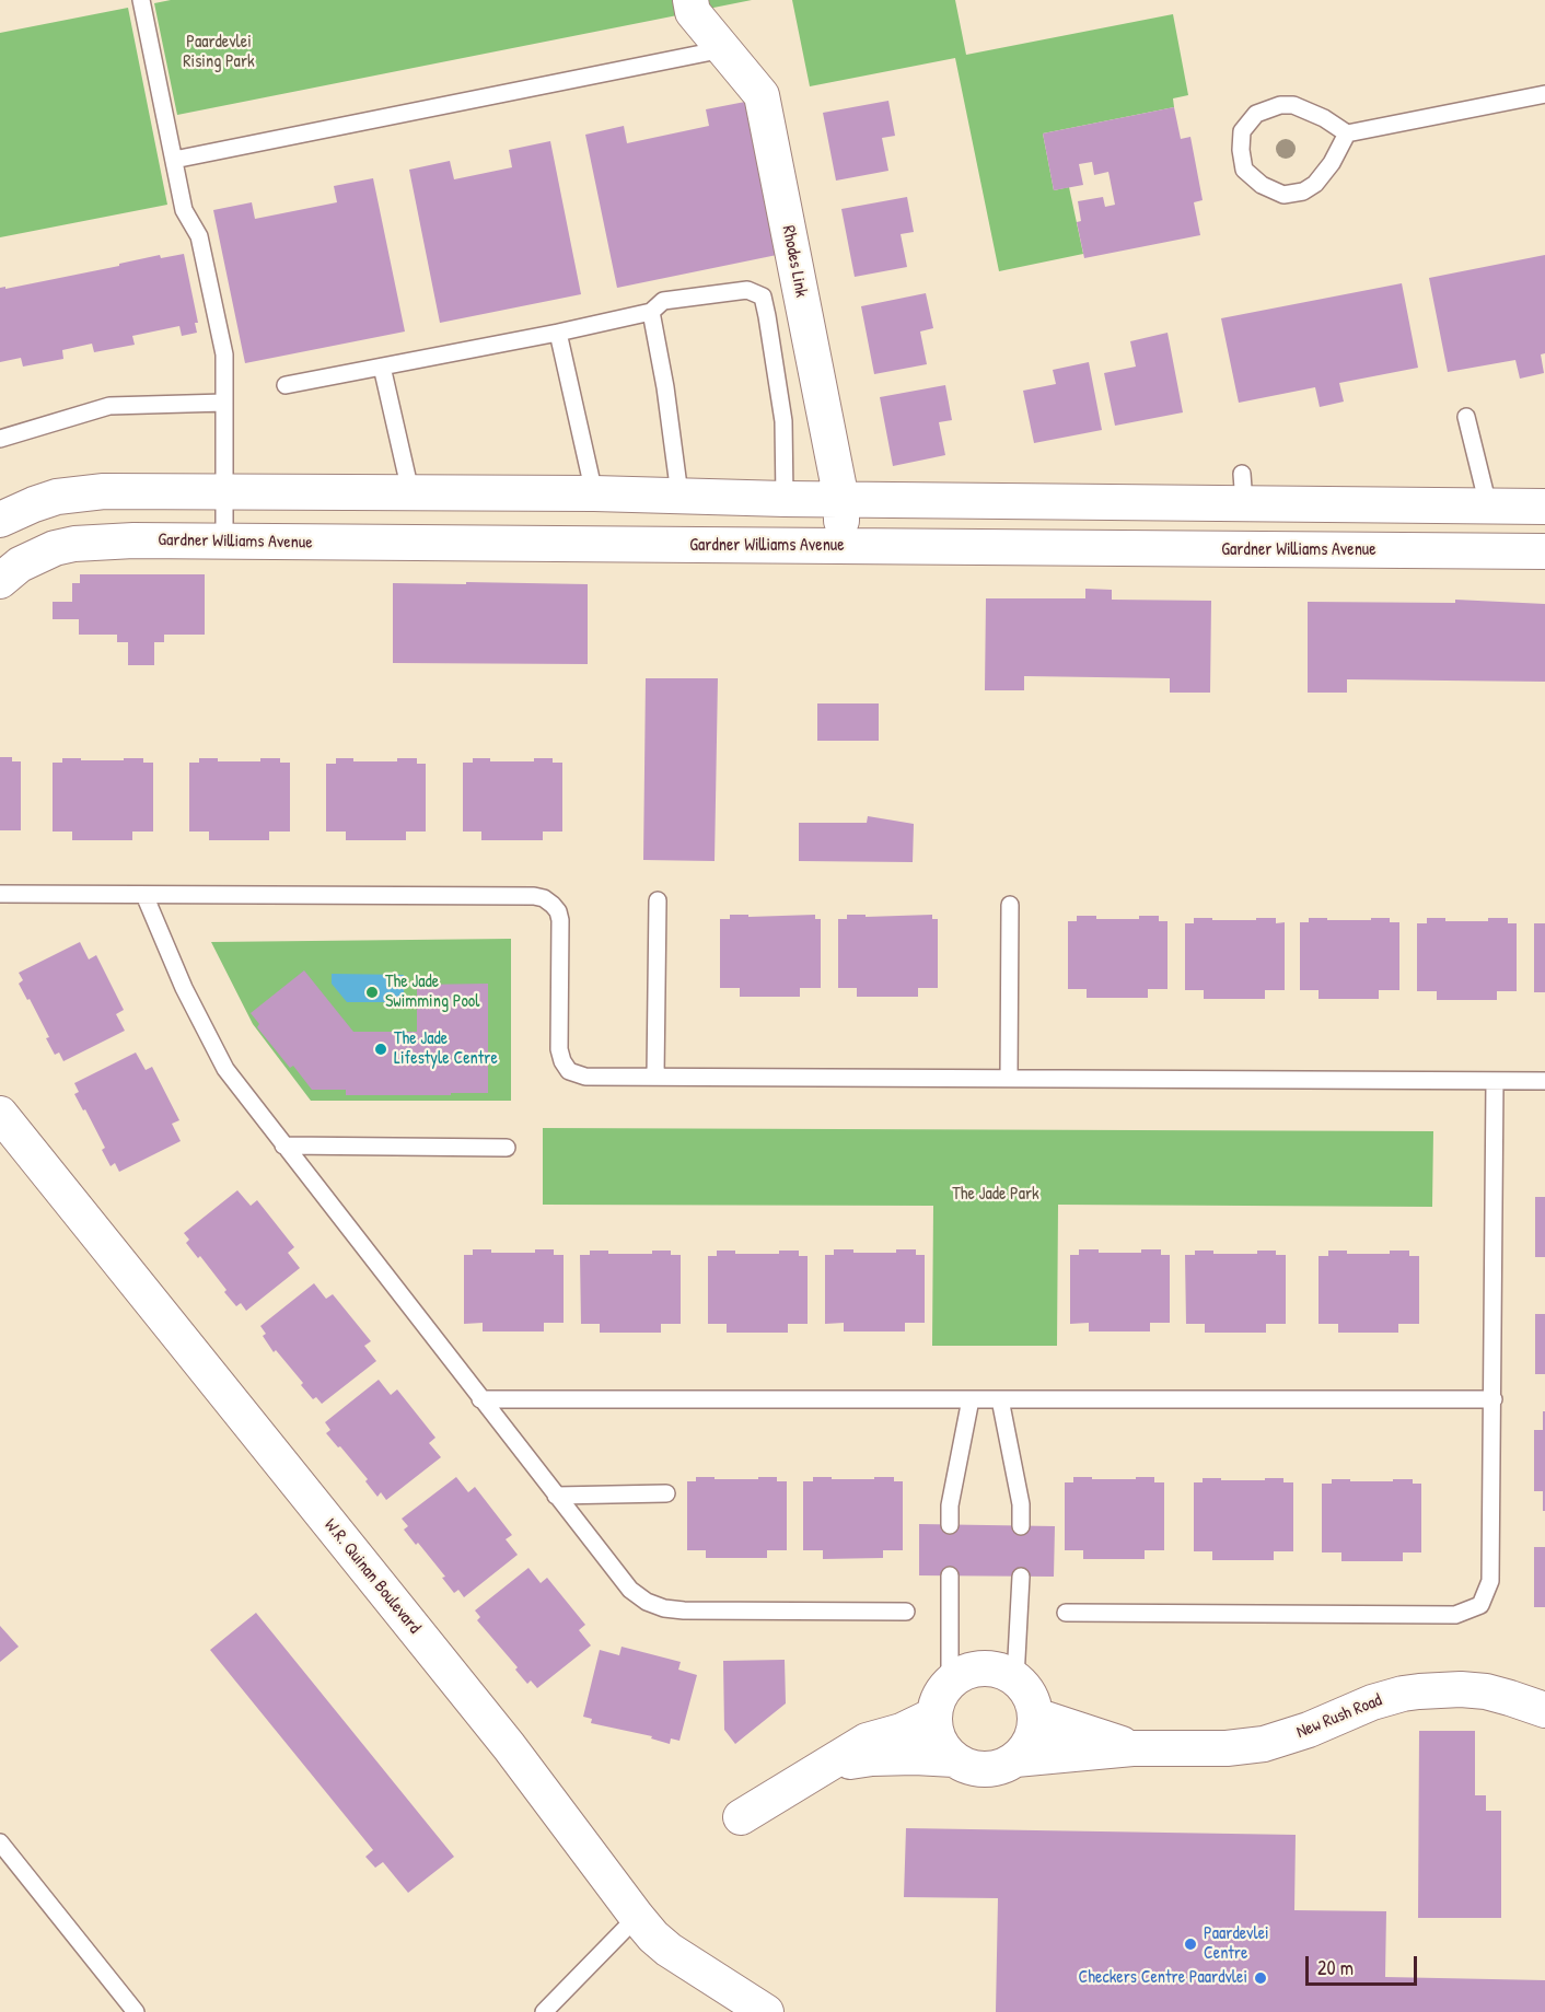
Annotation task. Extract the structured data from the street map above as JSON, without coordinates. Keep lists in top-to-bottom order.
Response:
{
  "streets": {
    "street": [
      "Rhodes Link",
      "Gardner Williams Avenue",
      "W.R. Quinan Boulevard",
      "New Rush Road"
    ]
  },
  "crossings": [
    ["Rhodes Link", "Gardner Williams Avenue"]
  ],
  "parks": ["Paardevlei Rising Park", "The Jade Park"],
  "places": [
    "The Jade Swimming Pool",
    "The Jade Lifestyle Centre",
    "Paardevlei Centre",
    "Checkers Centre Paardvlei"
  ],
  "scale_bar": "20 m"
}
